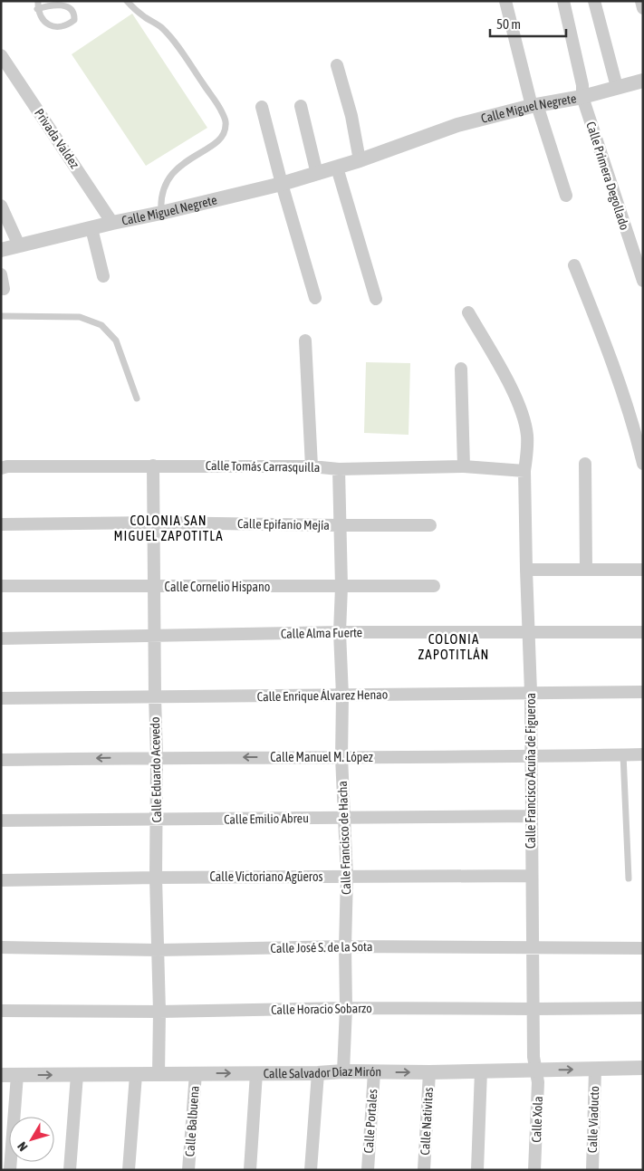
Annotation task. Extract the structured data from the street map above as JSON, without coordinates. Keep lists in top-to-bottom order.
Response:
{
  "streets": {
    "street": [
      "Calle Miguel Negrete",
      "Privada Valdez",
      "Calle Primera Degollado",
      "Calle Tomás Carrasquilla",
      "Calle Epifanio Mejía",
      "Calle Cornelio Hispano",
      "Calle Alma Fuerte",
      "Calle Enrique Álvarez Henao",
      "Calle Manuel M. López",
      "Calle Eduardo Acevedo",
      "Calle Francisco Acuña de Figueroa",
      "Calle Emilio Abreu",
      "Calle Francisco de Hacha",
      "Calle Victoriano Agüeros",
      "Calle José S. de la Sota",
      "Calle Horacio Sobarzo",
      "Calle Salvador Díaz Mirón",
      "Calle Xola",
      "Calle Viaducto",
      "Calle Balbuena",
      "Calle Portales",
      "Calle Nativitas"
    ]
  },
  "crossings": [
    ["Calle Miguel Negrete", "Privada Valdez"],
    ["Calle Miguel Negrete", "Calle Primera Degollado"],
    ["Calle Tomás Carrasquilla", "Calle Eduardo Acevedo"],
    ["Calle Tomás Carrasquilla", "Calle Francisco Acuña de Figueroa"],
    ["Calle Tomás Carrasquilla", "Calle Francisco de Hacha"],
    ["Calle Epifanio Mejía", "Calle Eduardo Acevedo"],
    ["Calle Epifanio Mejía", "Calle Francisco de Hacha"],
    ["Calle Cornelio Hispano", "Calle Eduardo Acevedo"],
    ["Calle Cornelio Hispano", "Calle Francisco de Hacha"],
    ["Calle Alma Fuerte", "Calle Eduardo Acevedo"],
    ["Calle Alma Fuerte", "Calle Francisco Acuña de Figueroa"],
    ["Calle Alma Fuerte", "Calle Francisco de Hacha"],
    ["Calle Enrique Álvarez Henao", "Calle Eduardo Acevedo"],
    ["Calle Enrique Álvarez Henao", "Calle Francisco Acuña de Figueroa"],
    ["Calle Enrique Álvarez Henao", "Calle Francisco de Hacha"],
    ["Calle Manuel M. López", "Calle Eduardo Acevedo"],
    ["Calle Manuel M. López", "Calle Francisco Acuña de Figueroa"],
    ["Calle Manuel M. López", "Calle Francisco de Hacha"],
    ["Calle Eduardo Acevedo", "Calle Emilio Abreu"],
    ["Calle Eduardo Acevedo", "Calle Victoriano Agüeros"],
    ["Calle Eduardo Acevedo", "Calle José S. de la Sota"],
    ["Calle Eduardo Acevedo", "Calle Horacio Sobarzo"],
    ["Calle Eduardo Acevedo", "Calle Salvador Díaz Mirón"],
    ["Calle Francisco Acuña de Figueroa", "Calle Emilio Abreu"],
    ["Calle Francisco Acuña de Figueroa", "Calle Victoriano Agüeros"],
    ["Calle Francisco Acuña de Figueroa", "Calle José S. de la Sota"],
    ["Calle Francisco Acuña de Figueroa", "Calle Horacio Sobarzo"],
    ["Calle Francisco Acuña de Figueroa", "Calle Salvador Díaz Mirón"],
    ["Calle Francisco Acuña de Figueroa", "Calle Xola"],
    ["Calle Emilio Abreu", "Calle Francisco de Hacha"],
    ["Calle Francisco de Hacha", "Calle Victoriano Agüeros"],
    ["Calle Francisco de Hacha", "Calle José S. de la Sota"],
    ["Calle Francisco de Hacha", "Calle Horacio Sobarzo"],
    ["Calle Francisco de Hacha", "Calle Salvador Díaz Mirón"],
    ["Calle Salvador Díaz Mirón", "Calle Xola"],
    ["Calle Salvador Díaz Mirón", "Calle Viaducto"],
    ["Calle Salvador Díaz Mirón", "Calle Balbuena"],
    ["Calle Salvador Díaz Mirón", "Calle Portales"],
    ["Calle Salvador Díaz Mirón", "Calle Nativitas"]
  ],
  "one_way": ["Calle Manuel M. López", "Calle Salvador Díaz Mirón"],
  "districts": ["COLONIA SAN MIGUEL ZAPOTITLA", "COLONIA ZAPOTITLÁN"],
  "scale_bar": "50 m",
  "north": "bottom left"
}
